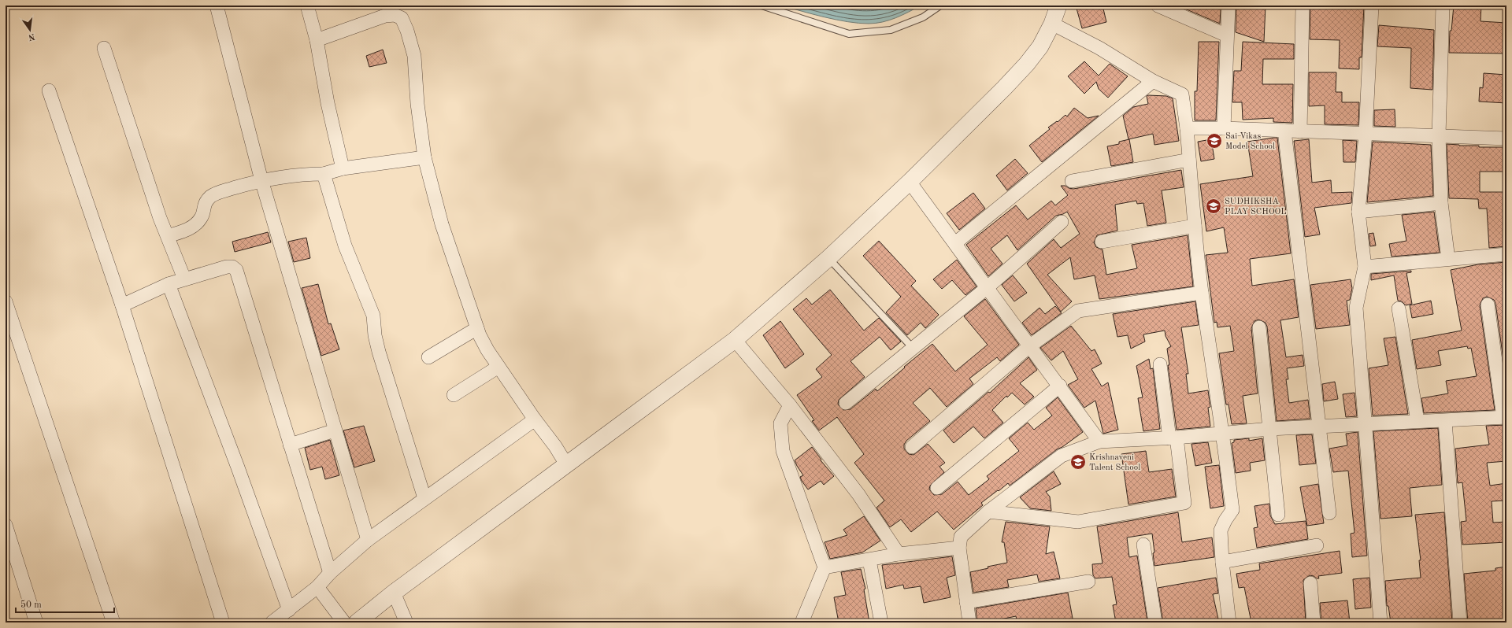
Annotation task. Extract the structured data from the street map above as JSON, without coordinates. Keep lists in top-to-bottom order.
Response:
{
  "places": {
    "school or university": ["Sai Vikas Model School", "SUDHIKSHA PLAY SCHOOL", "Krishnaveni Talent School"]
  },
  "scale_bar": "50 m",
  "north": "bottom"
}
